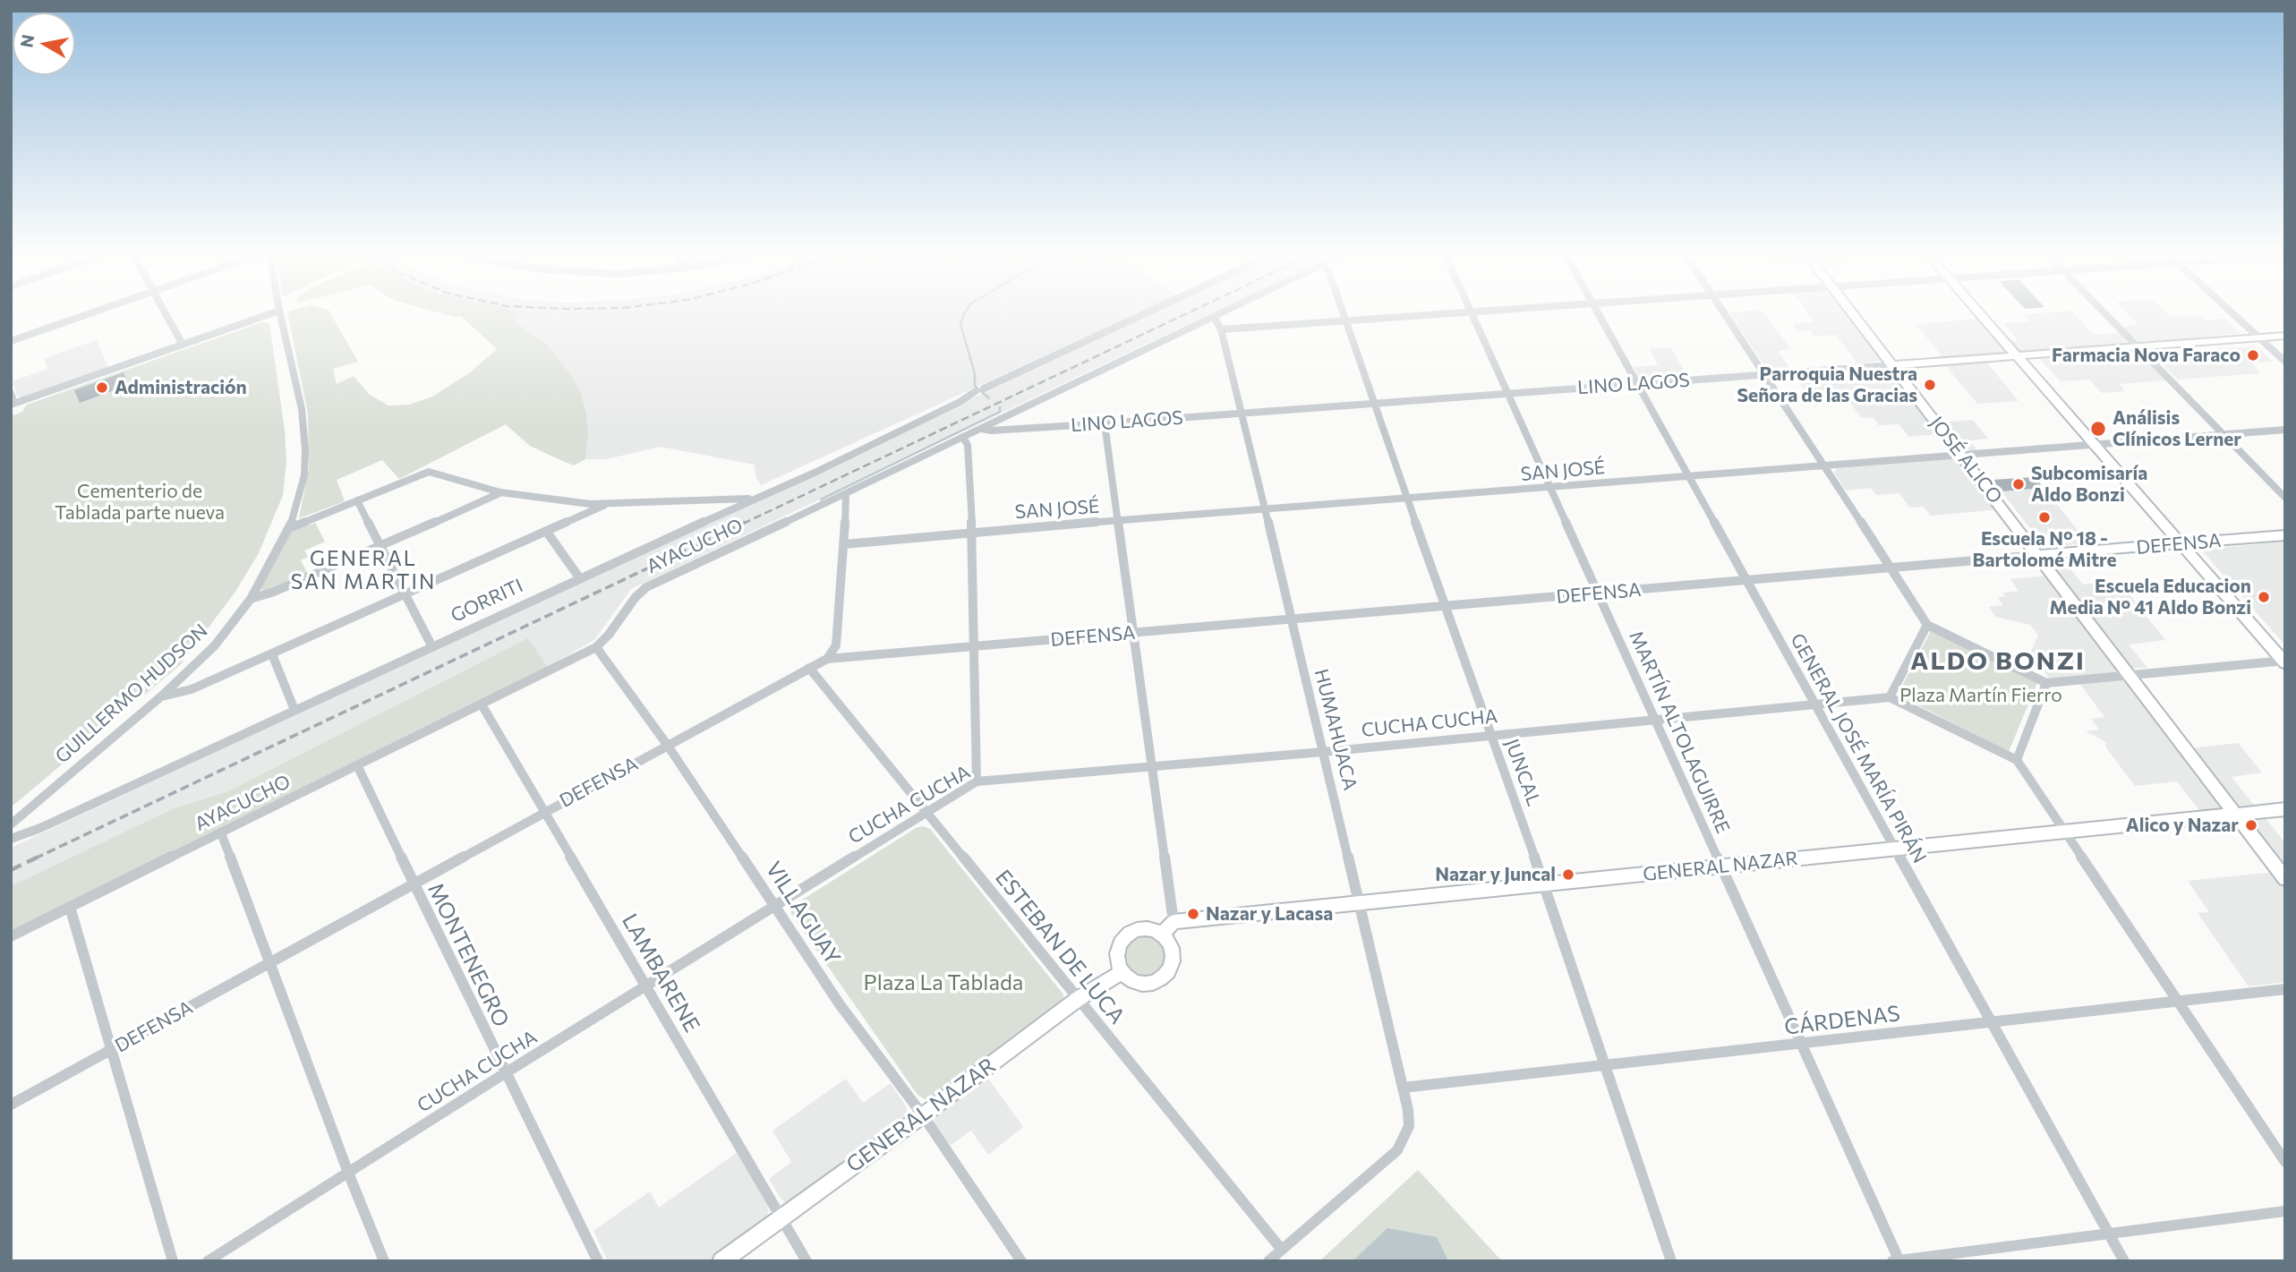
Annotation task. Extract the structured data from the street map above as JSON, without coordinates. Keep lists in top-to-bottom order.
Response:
{
  "streets": {
    "street": [
      "LINO LAGOS",
      "JOSÉ ALICO",
      "SAN JOSÉ",
      "DEFENSA",
      "AYACUCHO",
      "GORRITI",
      "GUILLERMO HUDSON",
      "CUCHA CUCHA",
      "HUMAHUACA",
      "MARTÍN ALTOLAGUIRRE",
      "GENERAL JOSÉ MARÍA PIRÁN",
      "JUNCAL",
      "GENERAL NAZAR",
      "VILLAGUAY",
      "ESTEBAN DE LUCA",
      "MONTENEGRO",
      "LAMBARENE",
      "CÁRDENAS"
    ]
  },
  "crossings": [
    ["LINO LAGOS", "JOSÉ ALICO"],
    ["LINO LAGOS", "AYACUCHO"],
    ["LINO LAGOS", "HUMAHUACA"],
    ["LINO LAGOS", "MARTÍN ALTOLAGUIRRE"],
    ["LINO LAGOS", "GENERAL JOSÉ MARÍA PIRÁN"],
    ["LINO LAGOS", "JUNCAL"],
    ["JOSÉ ALICO", "SAN JOSÉ"],
    ["JOSÉ ALICO", "DEFENSA"],
    ["JOSÉ ALICO", "GENERAL NAZAR"],
    ["SAN JOSÉ", "HUMAHUACA"],
    ["SAN JOSÉ", "MARTÍN ALTOLAGUIRRE"],
    ["SAN JOSÉ", "GENERAL JOSÉ MARÍA PIRÁN"],
    ["SAN JOSÉ", "JUNCAL"],
    ["DEFENSA", "HUMAHUACA"],
    ["DEFENSA", "MARTÍN ALTOLAGUIRRE"],
    ["DEFENSA", "GENERAL JOSÉ MARÍA PIRÁN"],
    ["DEFENSA", "JUNCAL"],
    ["DEFENSA", "VILLAGUAY"],
    ["DEFENSA", "ESTEBAN DE LUCA"],
    ["DEFENSA", "MONTENEGRO"],
    ["DEFENSA", "LAMBARENE"],
    ["AYACUCHO", "HUMAHUACA"],
    ["AYACUCHO", "VILLAGUAY"],
    ["AYACUCHO", "MONTENEGRO"],
    ["AYACUCHO", "LAMBARENE"],
    ["CUCHA CUCHA", "HUMAHUACA"],
    ["CUCHA CUCHA", "MARTÍN ALTOLAGUIRRE"],
    ["CUCHA CUCHA", "GENERAL JOSÉ MARÍA PIRÁN"],
    ["CUCHA CUCHA", "JUNCAL"],
    ["CUCHA CUCHA", "VILLAGUAY"],
    ["CUCHA CUCHA", "ESTEBAN DE LUCA"],
    ["CUCHA CUCHA", "MONTENEGRO"],
    ["CUCHA CUCHA", "LAMBARENE"],
    ["HUMAHUACA", "GENERAL NAZAR"],
    ["HUMAHUACA", "ESTEBAN DE LUCA"],
    ["HUMAHUACA", "CÁRDENAS"],
    ["MARTÍN ALTOLAGUIRRE", "GENERAL NAZAR"],
    ["MARTÍN ALTOLAGUIRRE", "CÁRDENAS"],
    ["GENERAL JOSÉ MARÍA PIRÁN", "GENERAL NAZAR"],
    ["GENERAL JOSÉ MARÍA PIRÁN", "CÁRDENAS"],
    ["JUNCAL", "GENERAL NAZAR"],
    ["JUNCAL", "CÁRDENAS"],
    ["GENERAL NAZAR", "VILLAGUAY"],
    ["GENERAL NAZAR", "ESTEBAN DE LUCA"],
    ["GENERAL NAZAR", "LAMBARENE"]
  ],
  "districts": ["GENERAL SAN MARTIN", "ALDO BONZI"],
  "parks": ["Cementerio de Tablada parte nueva", "Plaza Martín Fierro", "Plaza La Tablada"],
  "places": [
    "Farmacia Nova Faraco",
    "Parroquia Nuestra Señora de las Gracias",
    "Administración",
    "Análisis Clínicos Lerner",
    "Subcomisaría Aldo Bonzi",
    "Escuela N° 18 - Bartolomé Mitre",
    "Escuela Educacion Media N° 41 Aldo Bonzi",
    "Alico y Nazar",
    "Nazar y Juncal",
    "Nazar y Lacasa"
  ],
  "north": "left"
}
